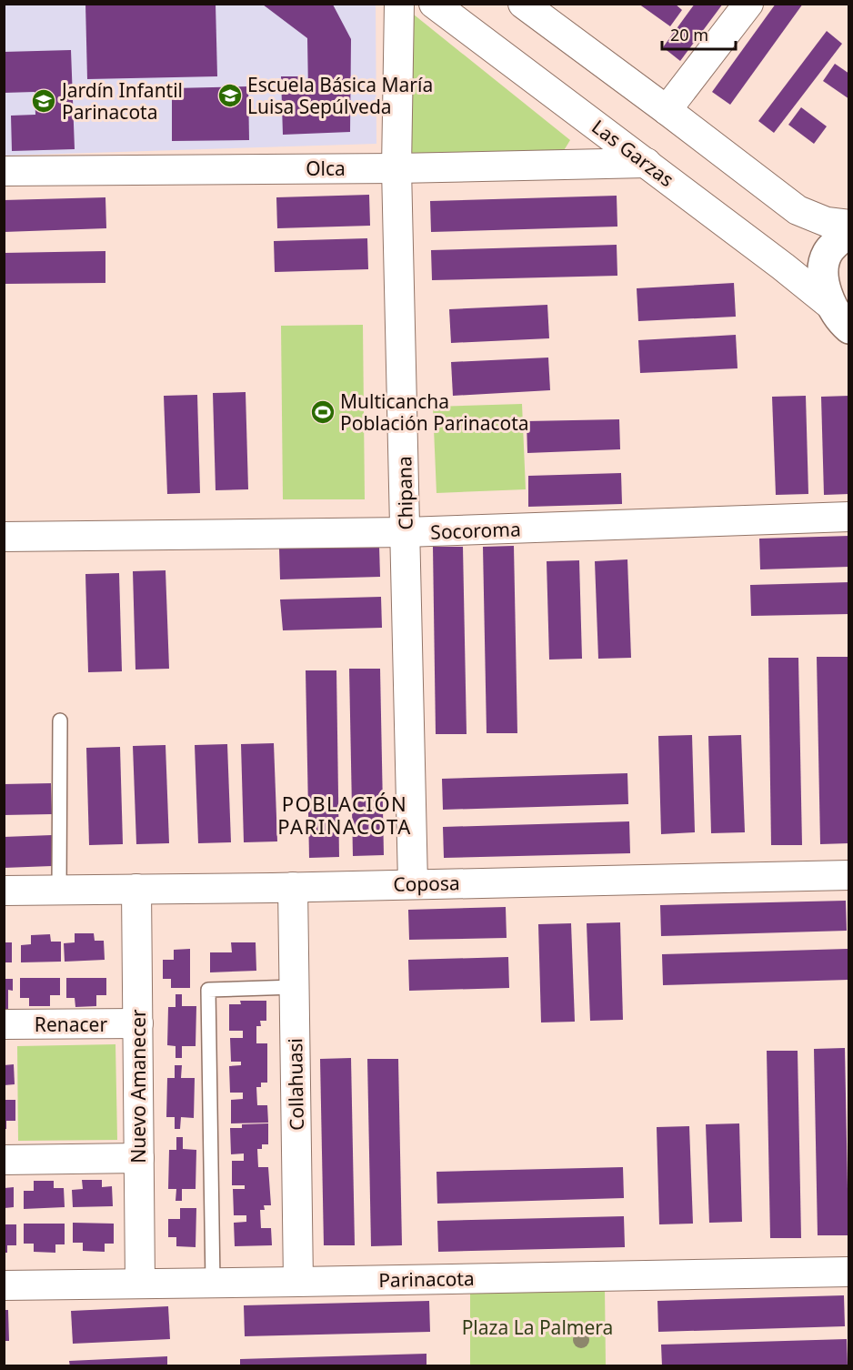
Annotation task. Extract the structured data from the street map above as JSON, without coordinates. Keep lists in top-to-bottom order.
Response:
{
  "streets": {
    "street": [
      "Las Garzas",
      "Olca",
      "Chipana",
      "Socoroma",
      "Coposa",
      "Renacer",
      "Collahuasi",
      "Nuevo Amanecer",
      "Parinacota"
    ]
  },
  "crossings": [
    ["Las Garzas", "Olca"],
    ["Olca", "Chipana"],
    ["Chipana", "Socoroma"],
    ["Chipana", "Coposa"],
    ["Coposa", "Collahuasi"],
    ["Coposa", "Nuevo Amanecer"],
    ["Renacer", "Nuevo Amanecer"],
    ["Collahuasi", "Parinacota"],
    ["Nuevo Amanecer", "Parinacota"]
  ],
  "districts": ["POBLACIÓN PARINACOTA"],
  "parks": ["Plaza La Palmera"],
  "places": {
    "school or university": ["Escuela Básica María Luisa Sepúlveda", "Jardín Infantil Parinacota"],
    "sports": ["Multicancha Población Parinacota"]
  },
  "scale_bar": "20 m"
}
